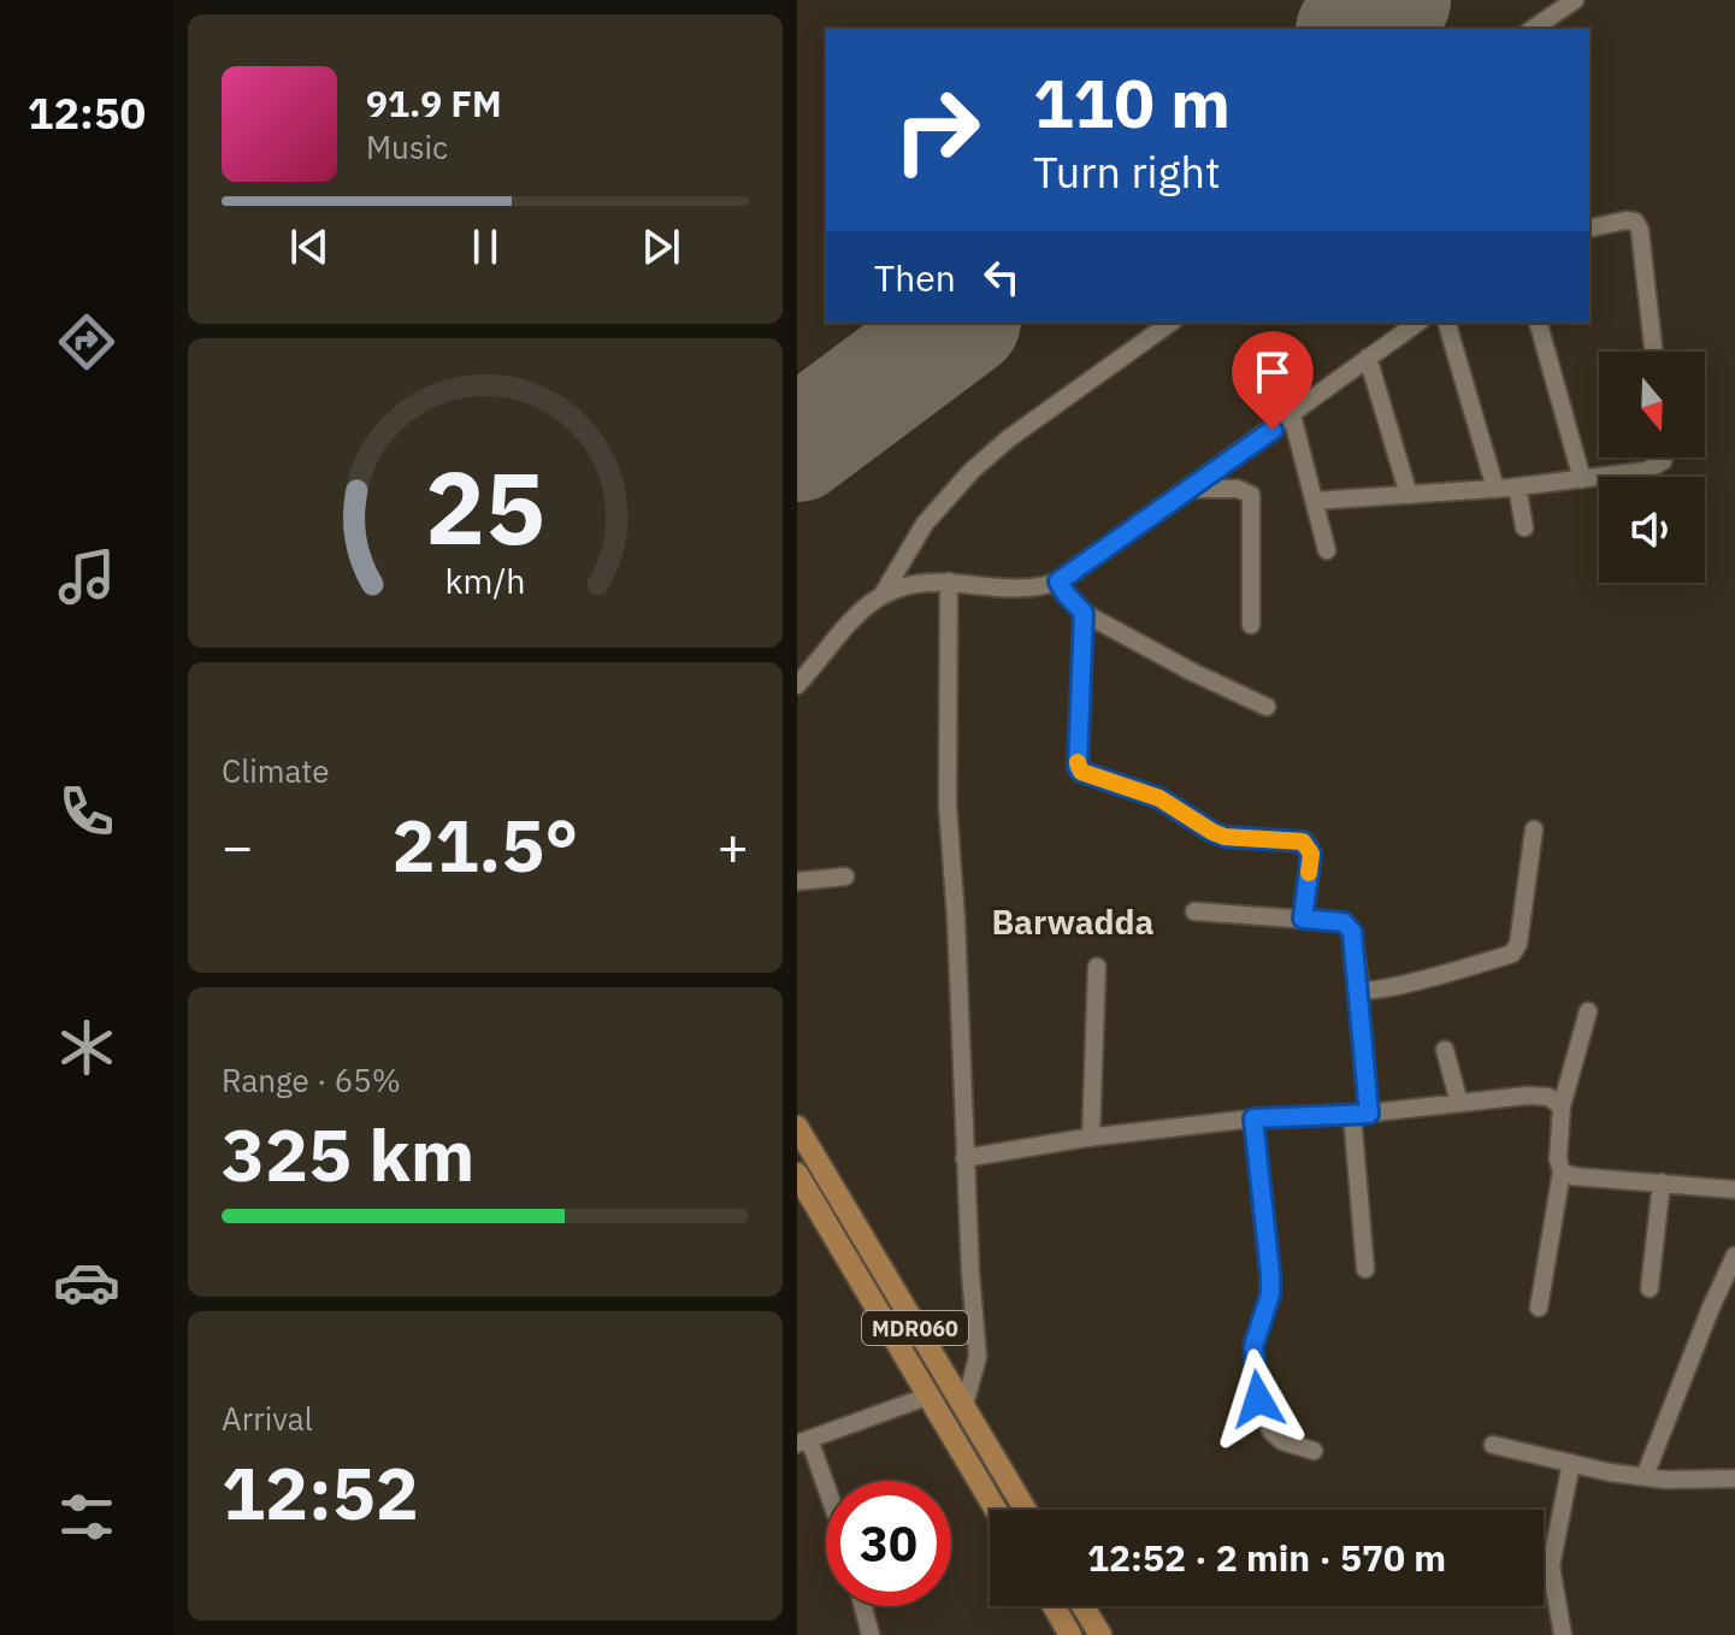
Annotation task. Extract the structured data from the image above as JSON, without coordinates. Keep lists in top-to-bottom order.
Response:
{
  "streets": {
    "main road": ["MDR060"]
  },
  "districts": ["Barwadda"],
  "north": "bottom",
  "page": {
    "tabs": "12:50",
    "turn": ["110 m", "Turn right"],
    "song": ["91.9 FM", "Music"],
    "then": "Then",
    "tile": [
      "Climate",
      ["Range · 65%", "325 km"],
      ["Arrival", "12:52"]
    ],
    "heat": ["−", "21.5°", "+"],
    "limit": "30",
    "trip": "12:52 · 2 min · 570 m",
    "gauge": ["25", "km/h"]
  }
}
